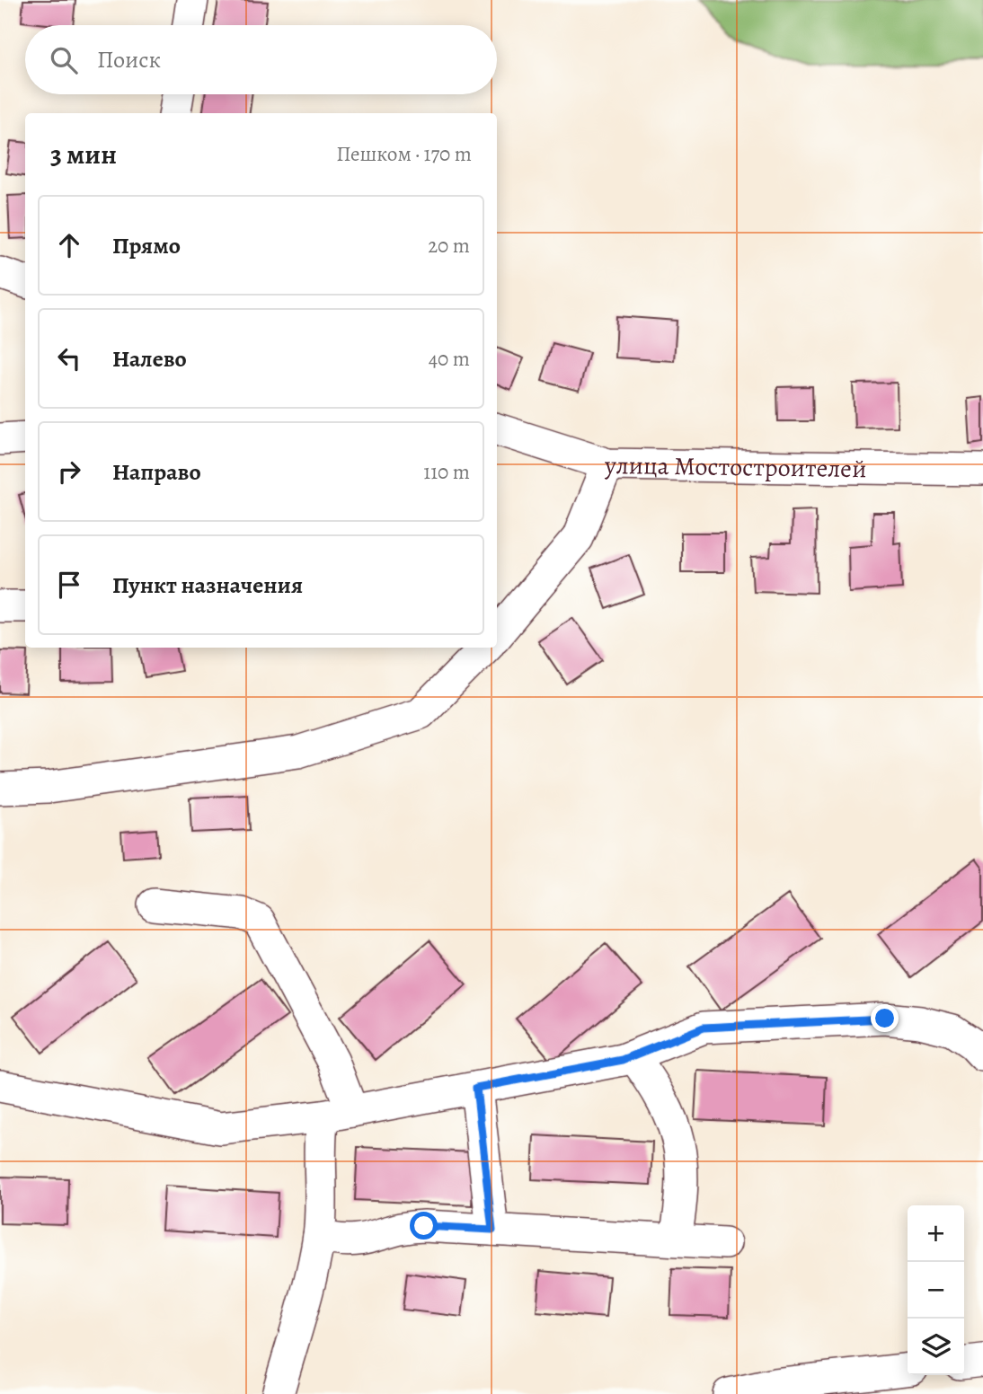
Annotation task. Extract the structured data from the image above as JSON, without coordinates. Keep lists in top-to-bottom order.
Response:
{
  "streets": {
    "street": ["улица Мостостроителей"]
  },
  "page": {
    "search": "Поиск",
    "heading": ["3 мин", "Пешком · 170 m"],
    "list": [
      ["Прямо", "20 m"],
      ["Налево", "40 m"],
      ["Направо", "110 m"],
      "Пункт назначения"
    ],
    "map_buttons": ["+", "−"]
  }
}
